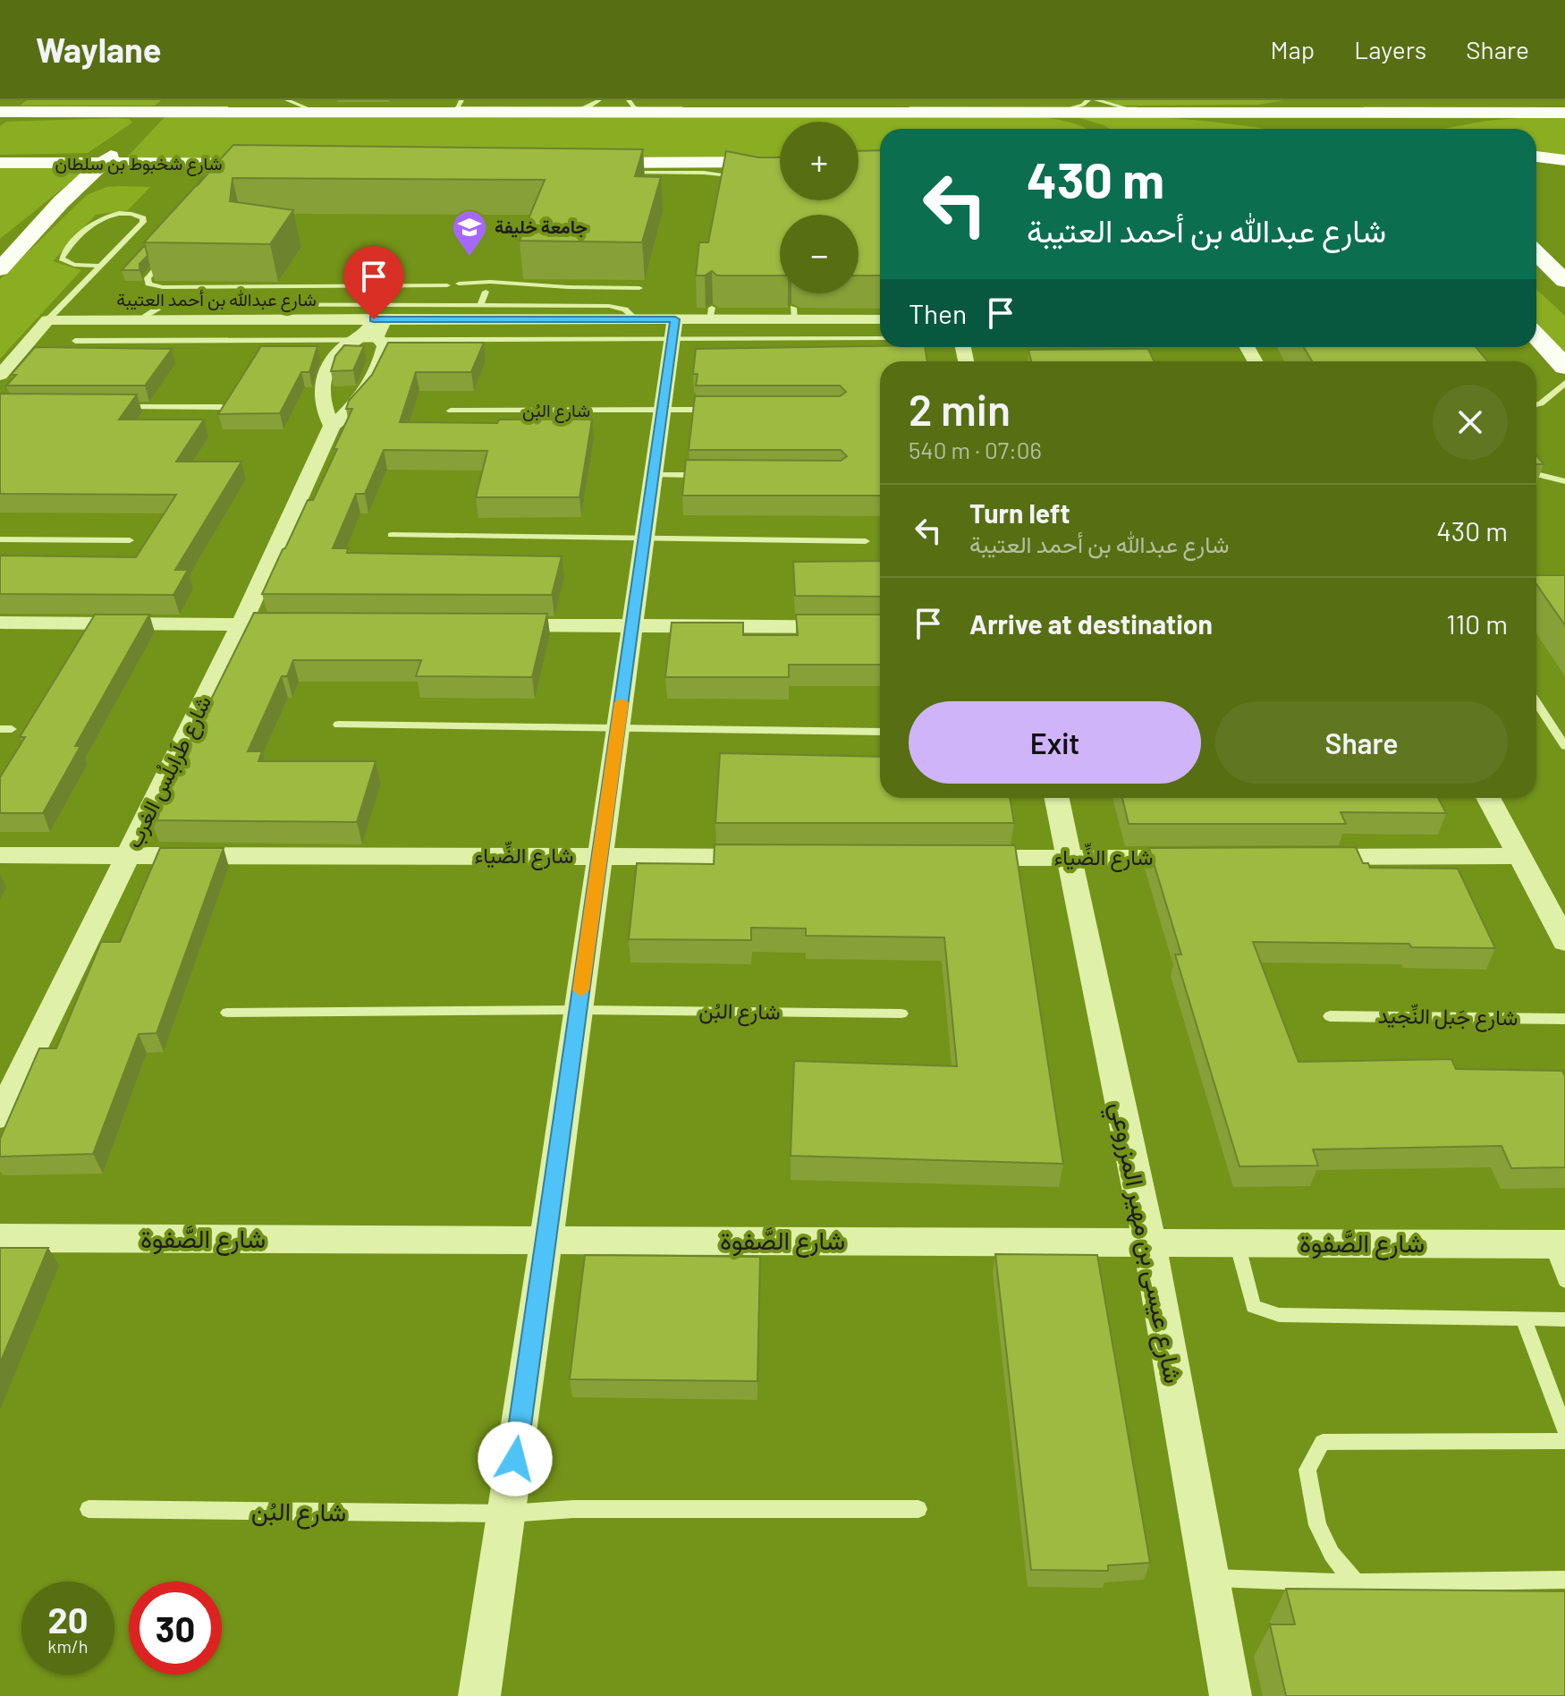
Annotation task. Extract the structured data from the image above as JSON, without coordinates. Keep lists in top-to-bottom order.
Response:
{
  "streets": {
    "main road": ["شارع شخبوط بن سلطان"],
    "street": [
      "شارع عبدالله بن أحمد العتيبة",
      "شارع طَرابلُس الغرب",
      "شارع الضِّياء",
      "شارع الصَّفوة",
      "شارع عيسى بن مهير المزروعي"
    ],
    "lane": ["شارع البُن", "شارع جَبل النِّجيد"]
  },
  "crossings": [
    ["شارع عبدالله بن أحمد العتيبة", "شارع طَرابلُس الغرب"],
    ["شارع طَرابلُس الغرب", "شارع الضِّياء"],
    ["شارع الضِّياء", "شارع عيسى بن مهير المزروعي"],
    ["شارع الصَّفوة", "شارع عيسى بن مهير المزروعي"]
  ],
  "places": {
    "school or university": ["جامعة خليفة"]
  },
  "page": {
    "header": "Waylane",
    "nav": ["Map", "Layers", "Share"],
    "map_buttons": ["+", "−"],
    "turn": ["430 m", "شارع عبدالله بن أحمد العتيبة"],
    "then": "Then",
    "heading": ["2 min", "540 m · 07:06"],
    "list": [
      {
        "name": "Turn left",
        "note": "شارع عبدالله بن أحمد العتيبة",
        "value": "430 m"
      },
      {
        "name": "Arrive at destination",
        "value": "110 m"
      }
    ],
    "buttons": ["Exit", "Share"],
    "speed": "20 km/h",
    "limit": "30"
  }
}
